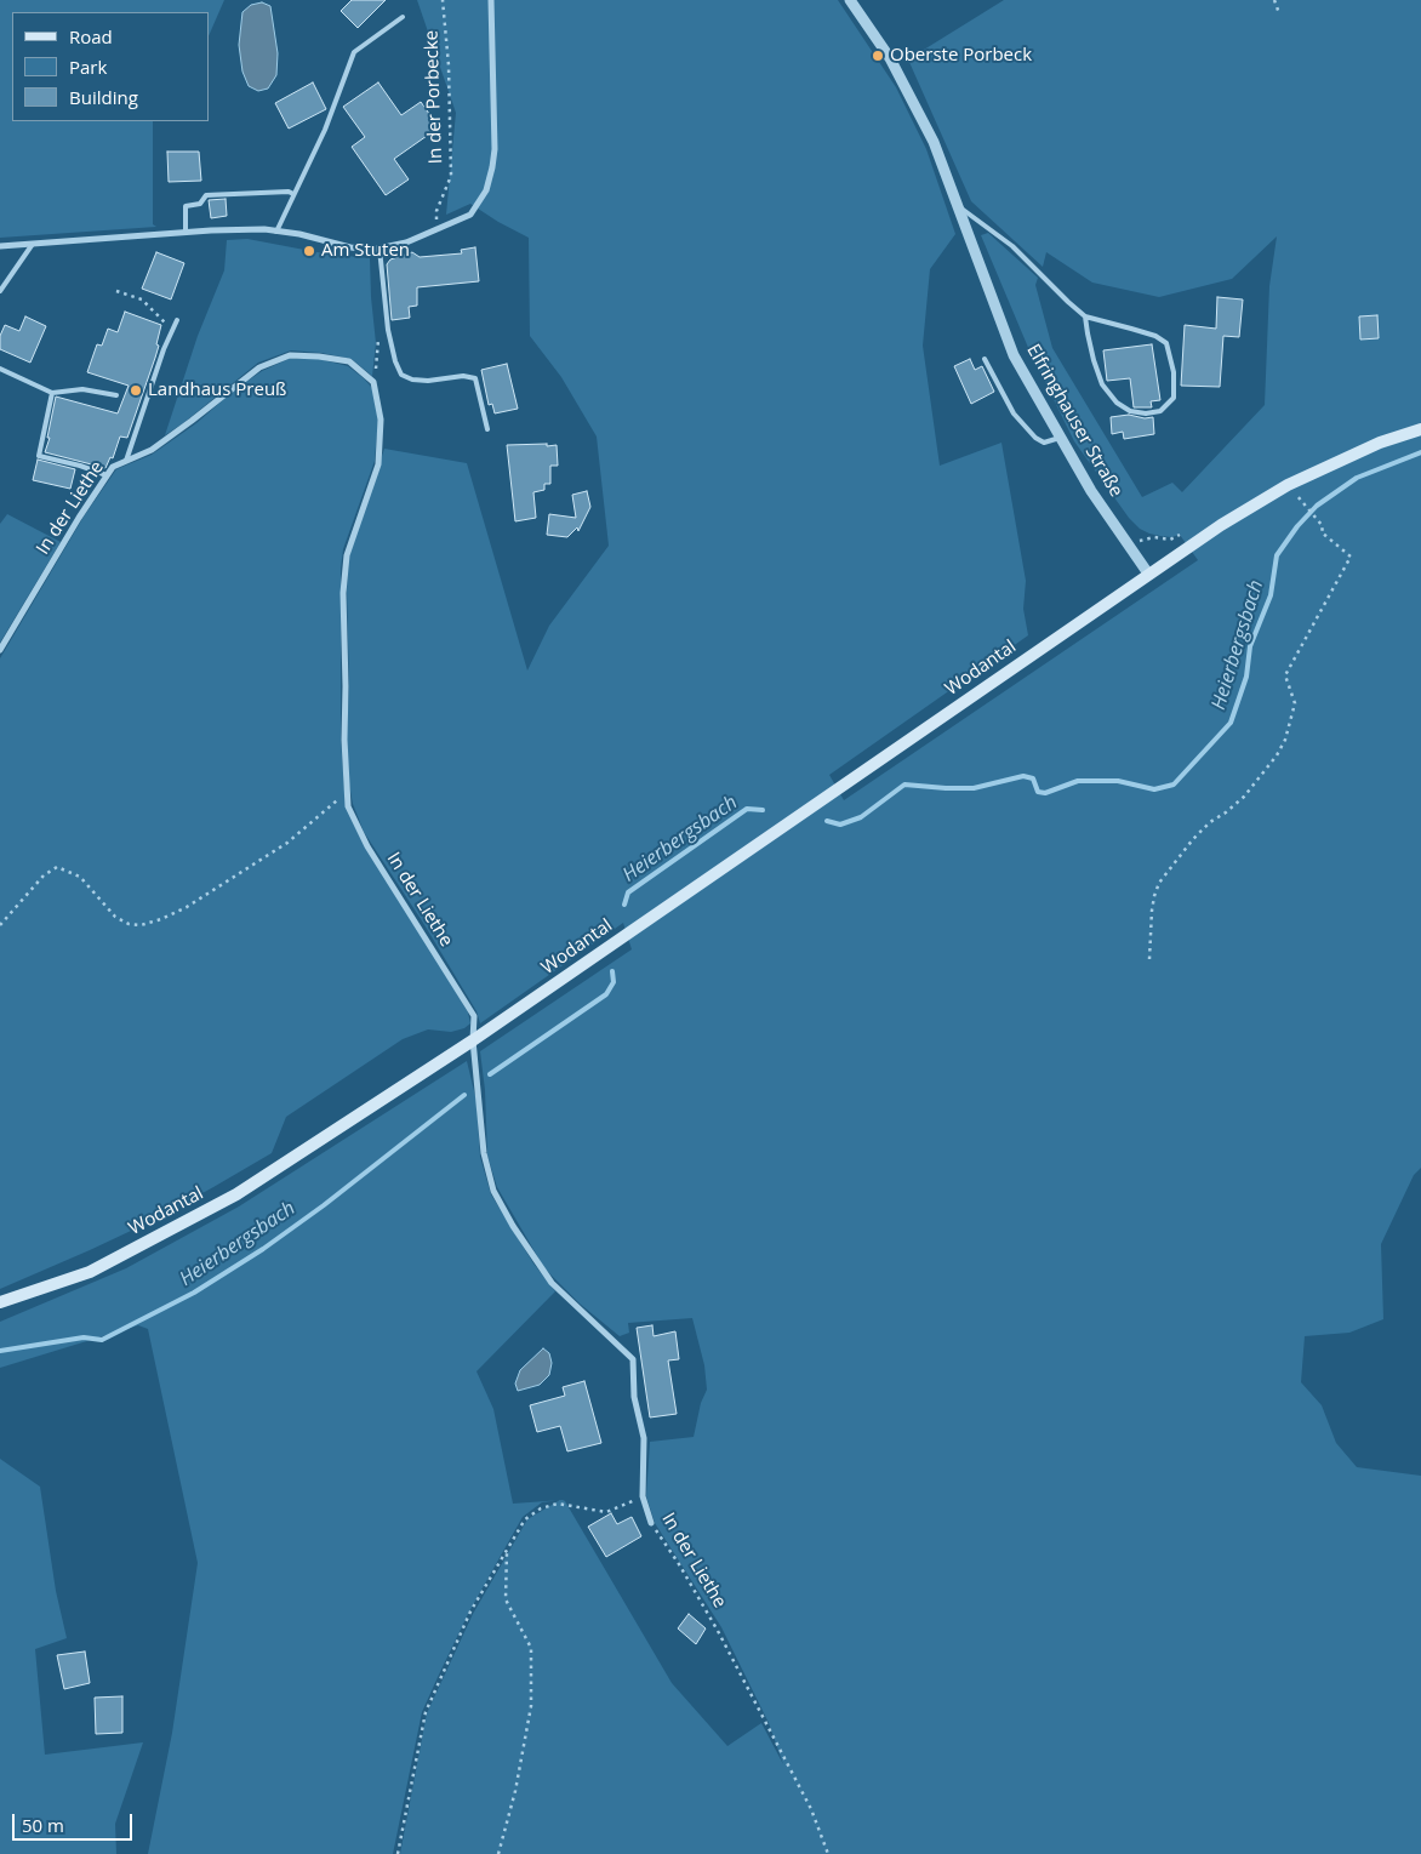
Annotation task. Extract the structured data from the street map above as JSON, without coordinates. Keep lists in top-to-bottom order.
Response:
{
  "streets": {
    "main road": ["Wodantal"],
    "street": ["Elfringhauser Straße", "In der Liethe"],
    "path": ["In der Porbecke"]
  },
  "crossings": [
    ["Elfringhauser Straße", "Wodantal"],
    ["In der Liethe", "Wodantal"]
  ],
  "water": ["Heierbergsbach"],
  "places": ["Oberste Porbeck", "Am Stuten", "Landhaus Preuß"],
  "legend": ["Road", "Park", "Building"],
  "scale_bar": "50 m"
}
